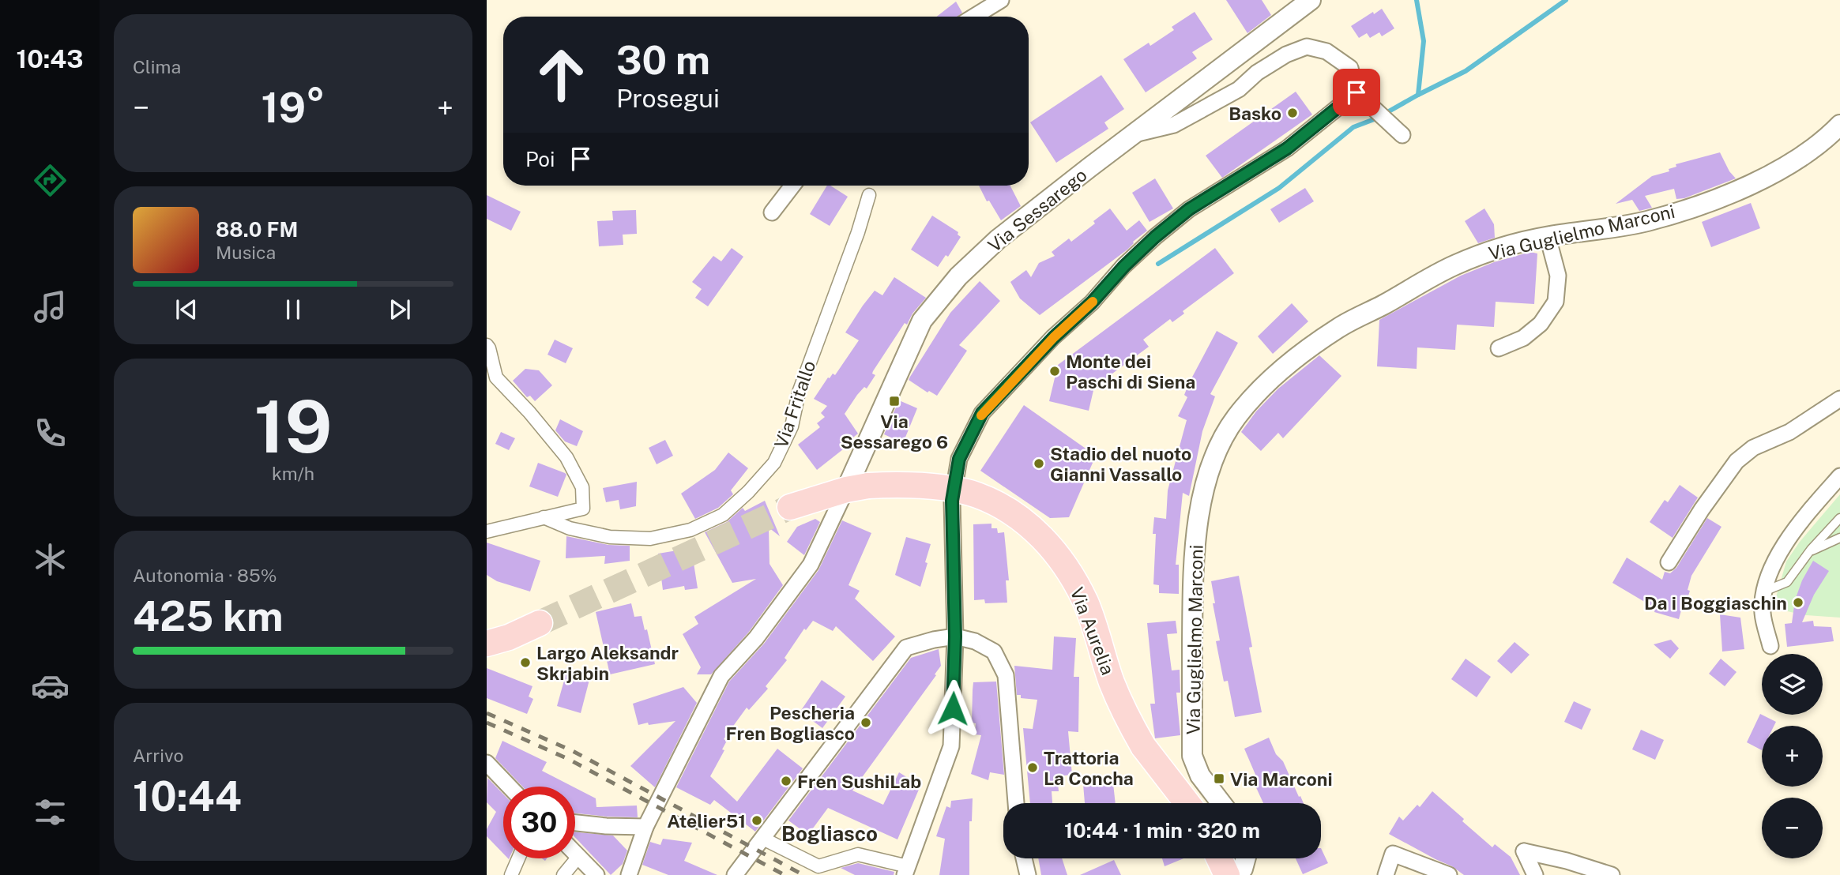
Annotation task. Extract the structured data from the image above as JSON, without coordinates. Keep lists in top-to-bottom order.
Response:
{
  "streets": {
    "main road": ["Via Aurelia"],
    "street": ["Via Sessarego", "Via Guglielmo Marconi", "Via Fritallo"]
  },
  "crossings": [
    ["Via Sessarego", "Via Aurelia"]
  ],
  "districts": ["Bogliasco"],
  "places": {
    "other": [
      "Basko",
      "Monte dei Paschi di Siena",
      "Stadio del nuoto Gianni Vassallo",
      "Da i Boggiaschin",
      "Largo Aleksandr Skrjabin",
      "Pescheria Fren Bogliasco",
      "Trattoria La Concha",
      "Fren SushiLab",
      "Atelier51"
    ],
    "transit": ["Via Sessarego 6", "Via Marconi"]
  },
  "page": {
    "tabs": "10:43",
    "tile": [
      "Clima",
      ["19", "km/h"],
      ["Autonomia · 85%", "425 km"],
      ["Arrivo", "10:44"]
    ],
    "turn": ["30 m", "Prosegui"],
    "heat": ["−", "19°", "+"],
    "then": "Poi",
    "song": ["88.0 FM", "Musica"],
    "map_buttons": ["+", "−"],
    "limit": "30",
    "trip": "10:44 · 1 min · 320 m"
  }
}
